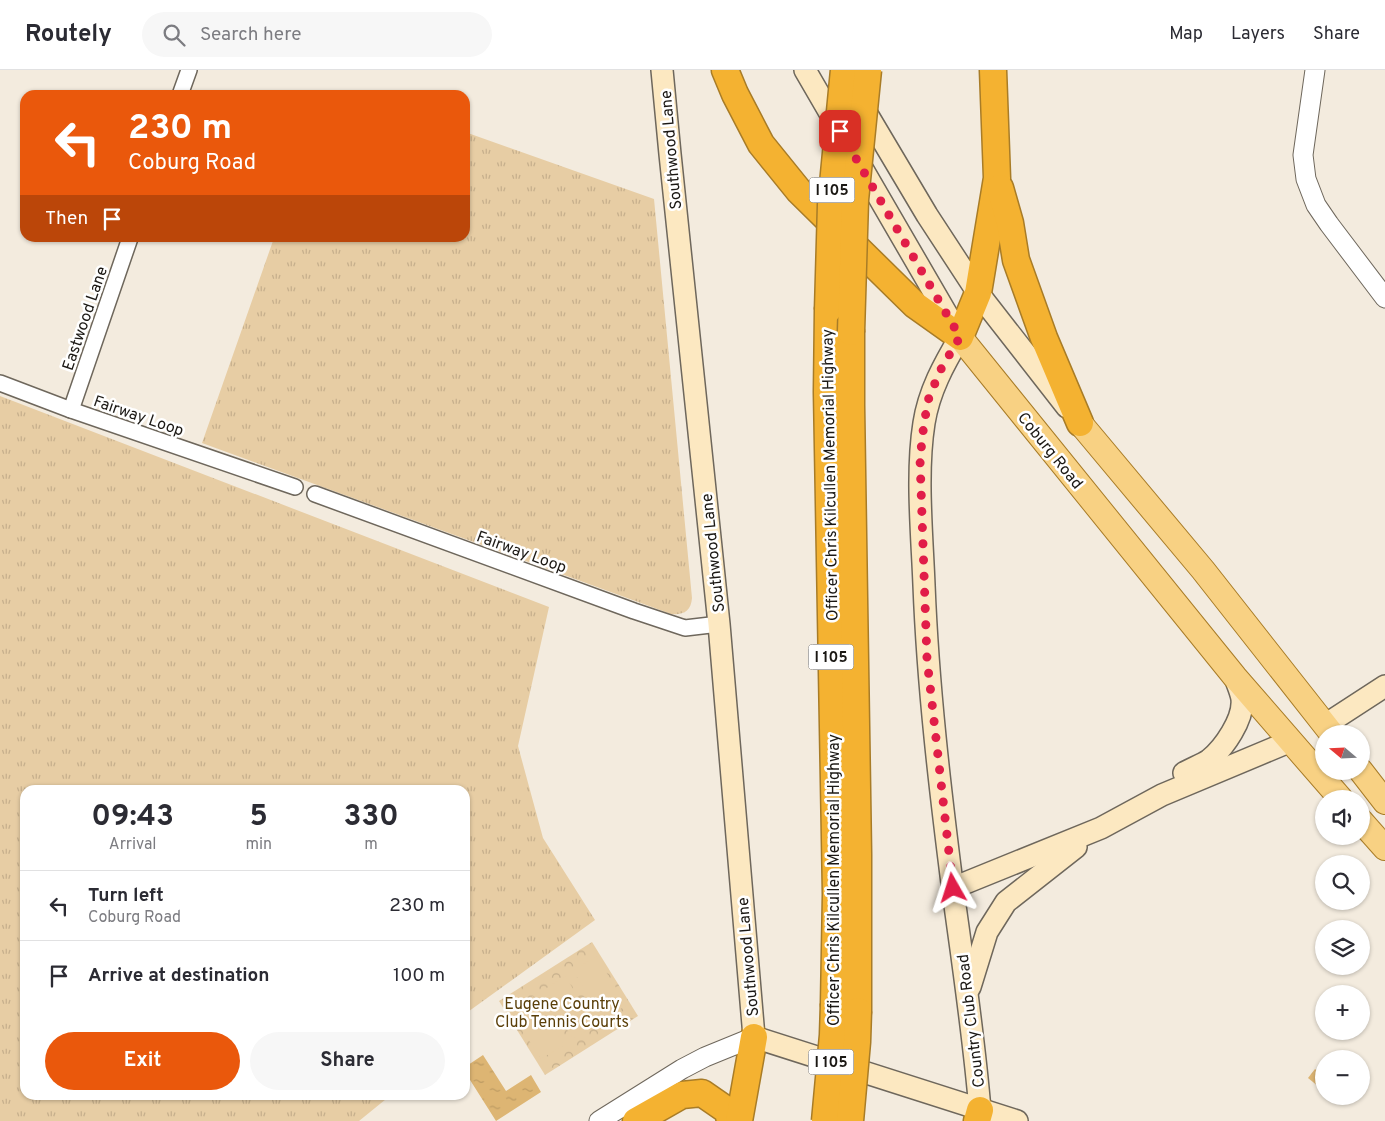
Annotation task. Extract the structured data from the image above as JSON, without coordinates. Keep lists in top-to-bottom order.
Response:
{
  "streets": {
    "highway": ["I 105", "Officer Chris Kilcullen Memorial Highway"],
    "main road": ["Southwood Lane", "Coburg Road", "Country Club Road"],
    "street": ["Eastwood Lane", "Fairway Loop"]
  },
  "crossings": [
    ["Southwood Lane", "Fairway Loop"],
    ["Southwood Lane", "Country Club Road"],
    ["Eastwood Lane", "Fairway Loop"],
    ["Coburg Road", "Country Club Road"]
  ],
  "parks": ["Eugene Country Club Tennis Courts"],
  "north": "left",
  "page": {
    "header": "Routely",
    "search": "Search here",
    "nav": ["Map", "Layers", "Share"],
    "turn": ["230 m", "Coburg Road"],
    "then": "Then",
    "map_buttons": ["+", "−"],
    "eta": [
      "09:43",
      "Arrival",
      "5",
      "min",
      "330",
      "m"
    ],
    "list": [
      {
        "name": "Turn left",
        "note": "Coburg Road",
        "value": "230 m"
      },
      {
        "name": "Arrive at destination",
        "value": "100 m"
      }
    ],
    "buttons": ["Exit", "Share"]
  }
}
